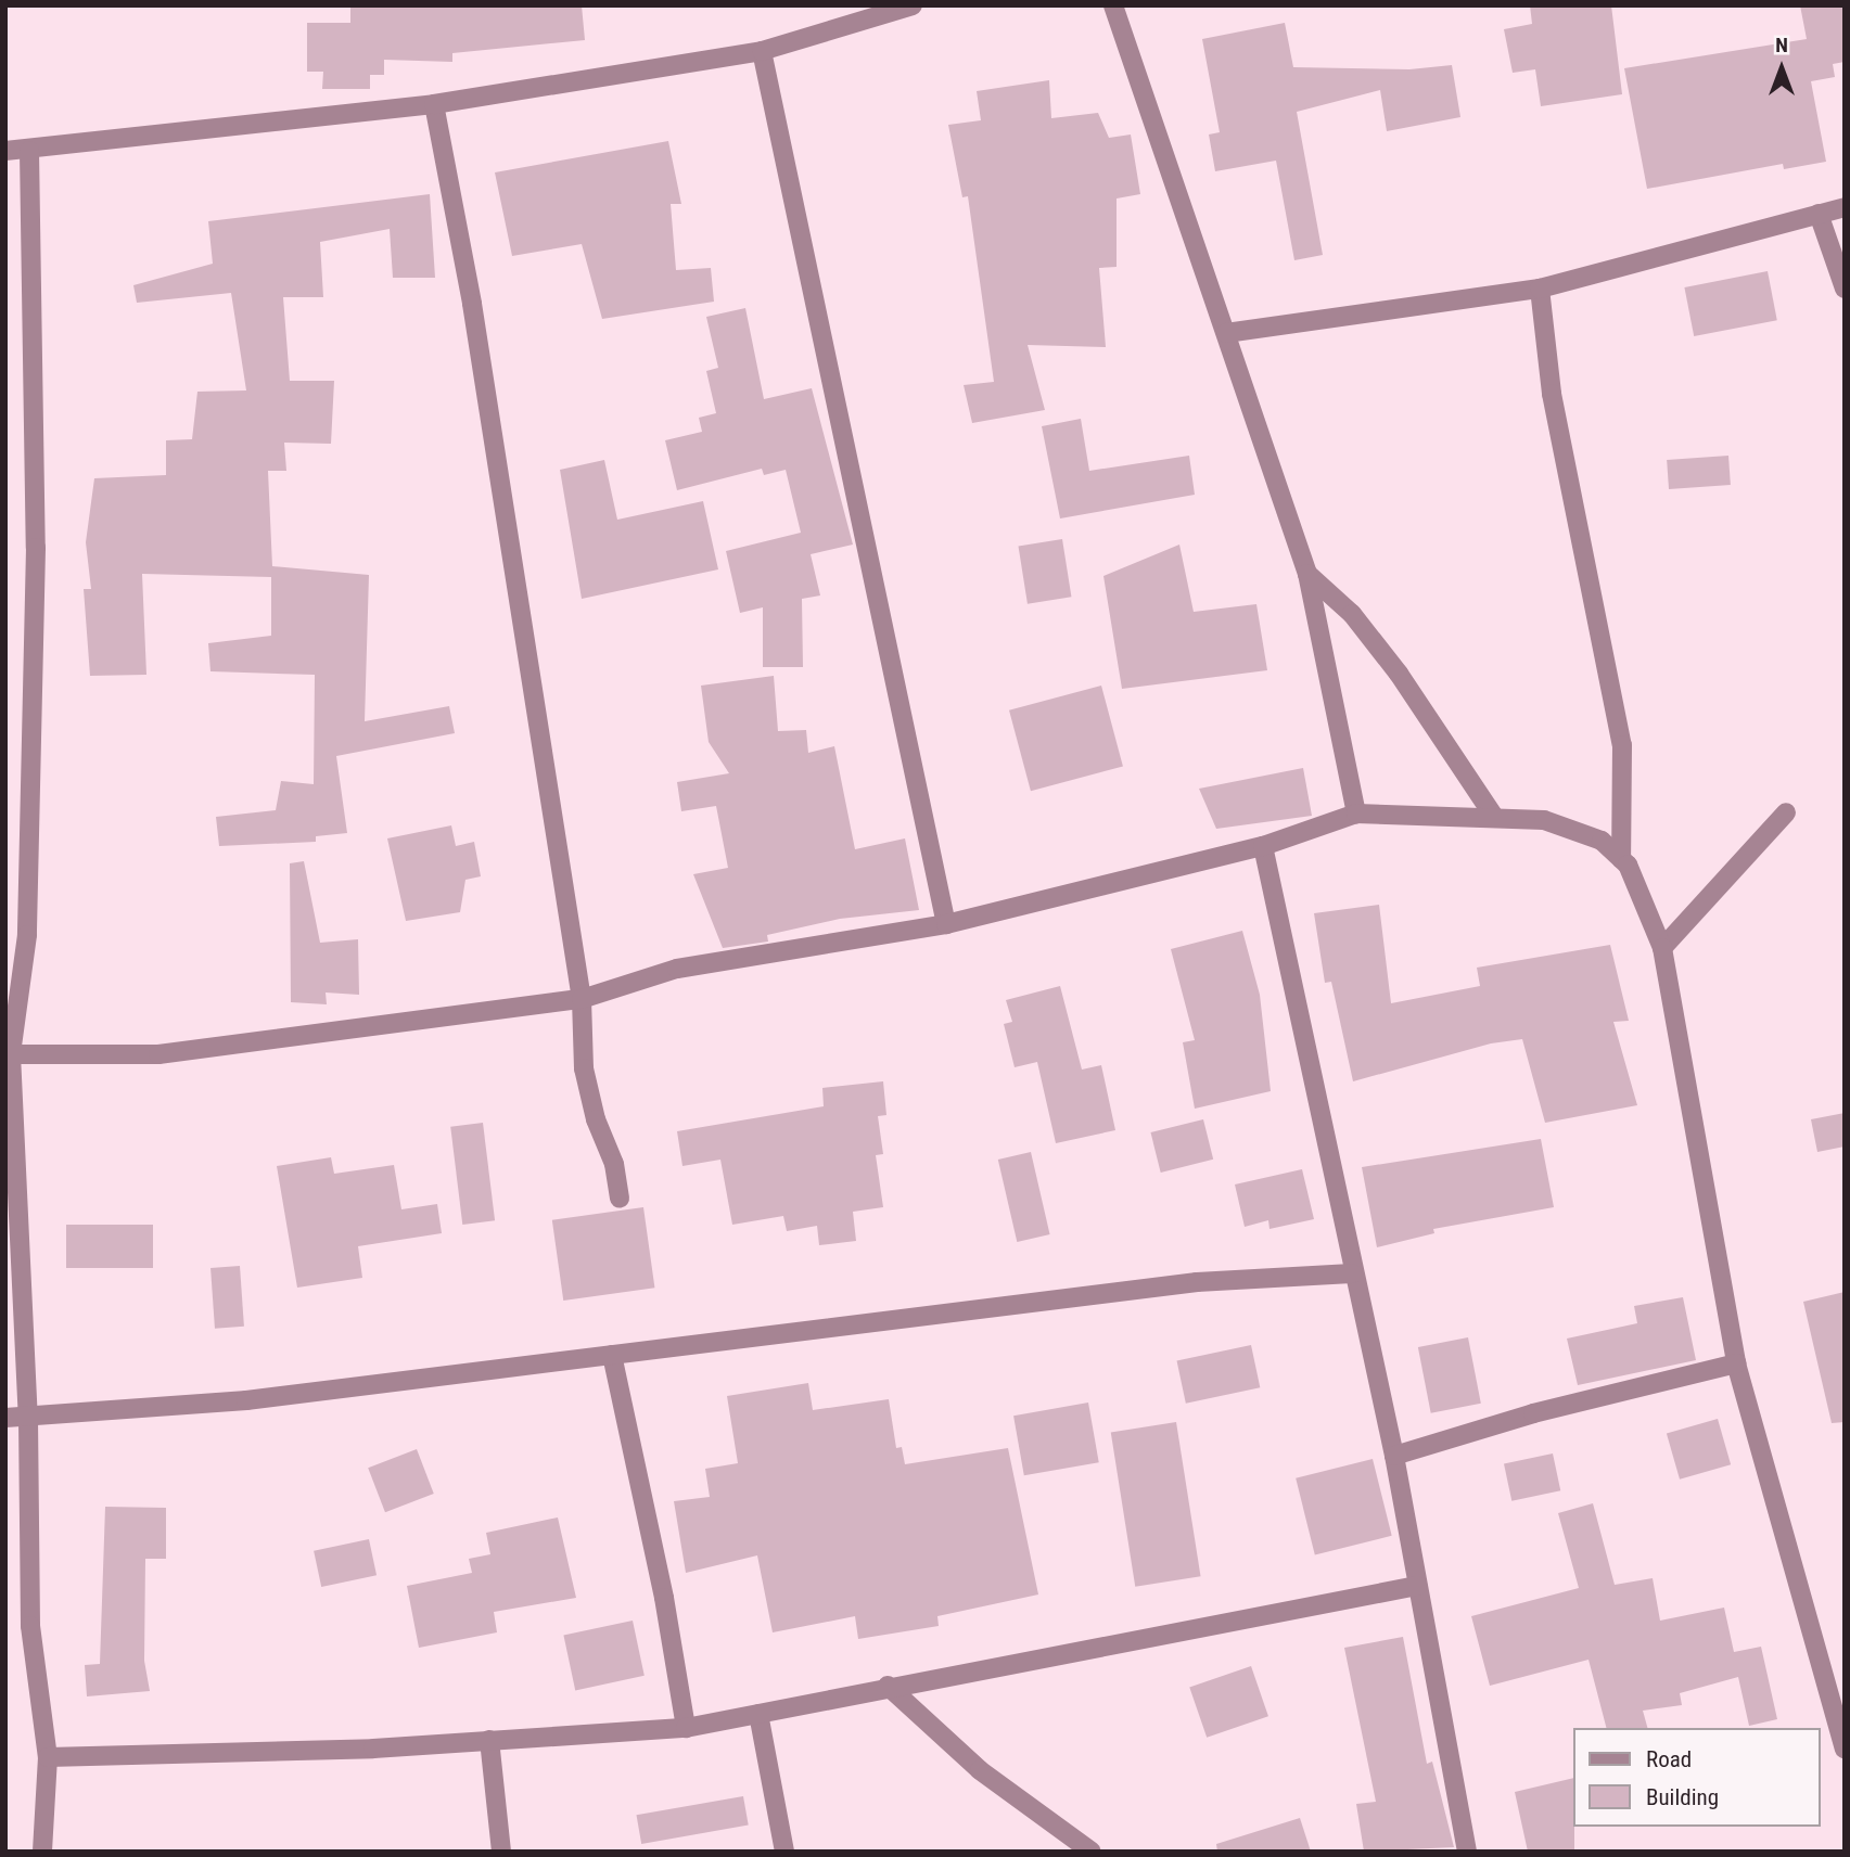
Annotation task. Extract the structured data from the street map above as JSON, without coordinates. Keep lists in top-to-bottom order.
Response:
{
  "legend": ["Road", "Building"],
  "north": "top"
}
